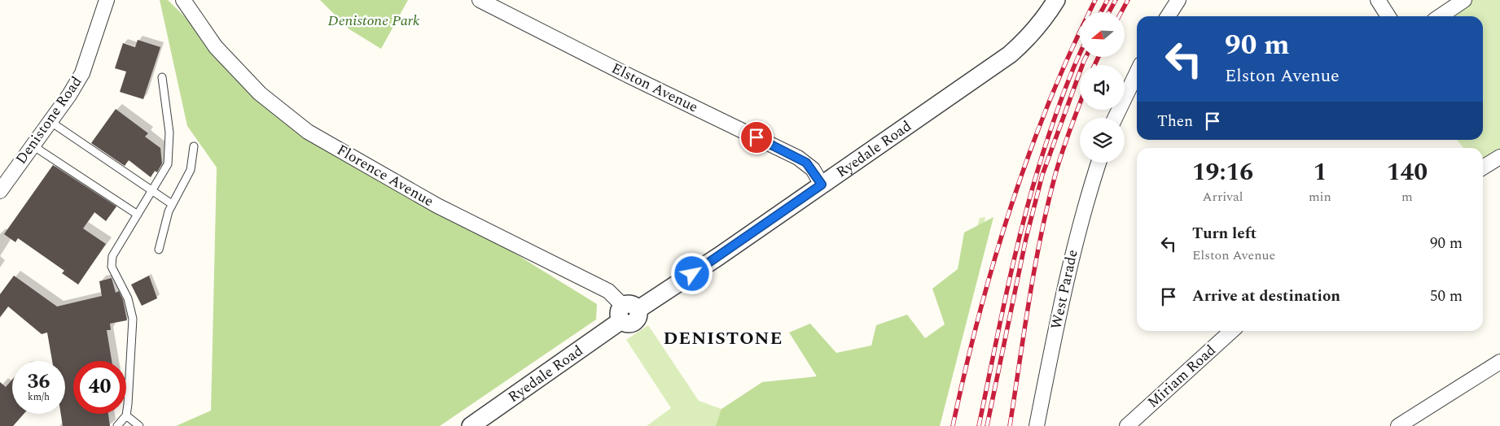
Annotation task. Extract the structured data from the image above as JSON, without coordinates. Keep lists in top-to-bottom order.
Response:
{
  "streets": {
    "street": [
      "Elston Avenue",
      "Denistone Road",
      "Ryedale Road",
      "Florence Avenue",
      "West Parade",
      "Miriam Road"
    ]
  },
  "crossings": [
    ["Elston Avenue", "Ryedale Road"],
    ["Ryedale Road", "Florence Avenue"]
  ],
  "districts": ["DENISTONE"],
  "parks": ["Denistone Park"],
  "north": "left",
  "page": {
    "turn": ["90 m", "Elston Avenue"],
    "then": "Then",
    "eta": [
      "19:16",
      "Arrival",
      "1",
      "min",
      "140",
      "m"
    ],
    "list": [
      {
        "name": "Turn left",
        "note": "Elston Avenue",
        "value": "90 m"
      },
      {
        "name": "Arrive at destination",
        "value": "50 m"
      }
    ],
    "speed": "36 km/h",
    "limit": "40"
  }
}
